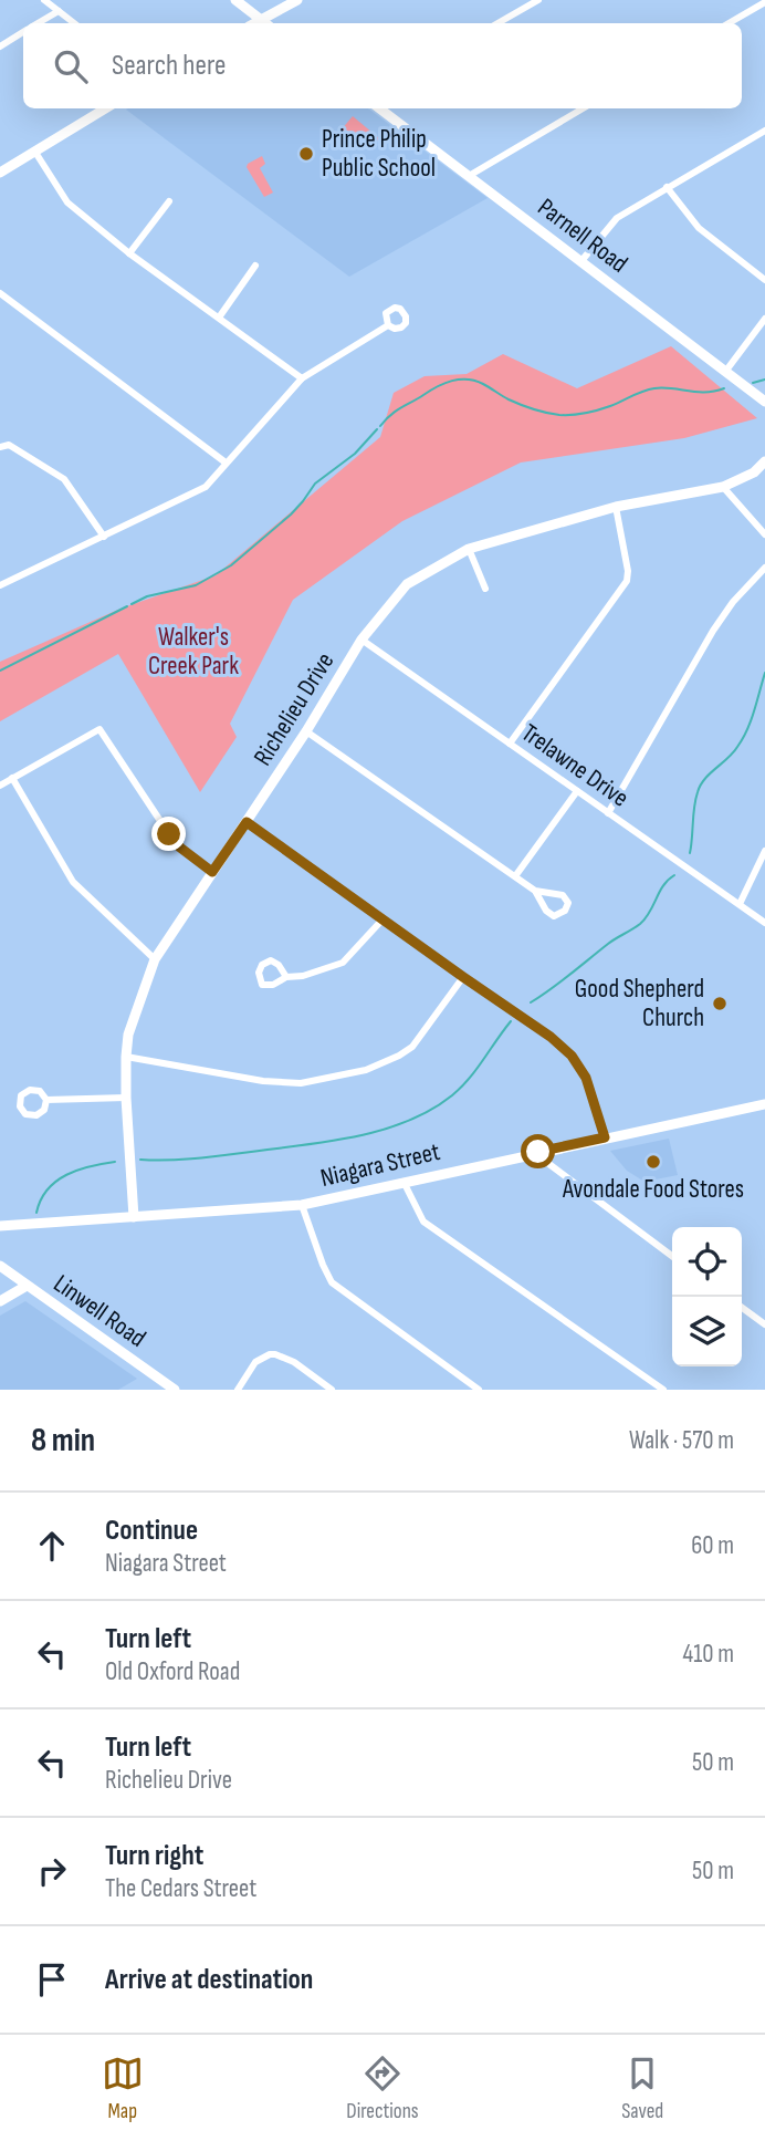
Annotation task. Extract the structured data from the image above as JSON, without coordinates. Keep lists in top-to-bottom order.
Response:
{
  "streets": {
    "street": [
      "Parnell Road",
      "Richelieu Drive",
      "Trelawne Drive",
      "Niagara Street",
      "Linwell Road"
    ]
  },
  "crossings": [
    ["Richelieu Drive", "Trelawne Drive"],
    ["Richelieu Drive", "Niagara Street"]
  ],
  "parks": ["Walker's Creek Park"],
  "places": ["Prince Philip Public School", "Good Shepherd Church", "Avondale Food Stores"],
  "page": {
    "search": "Search here",
    "heading": ["8 min", "Walk · 570 m"],
    "list": [
      ["Continue", "Niagara Street", "60 m"],
      ["Turn left", "Old Oxford Road", "410 m"],
      ["Turn left", "Richelieu Drive", "50 m"],
      ["Turn right", "The Cedars Street", "50 m"],
      "Arrive at destination"
    ],
    "nav": ["Map", "Directions", "Saved"]
  }
}
